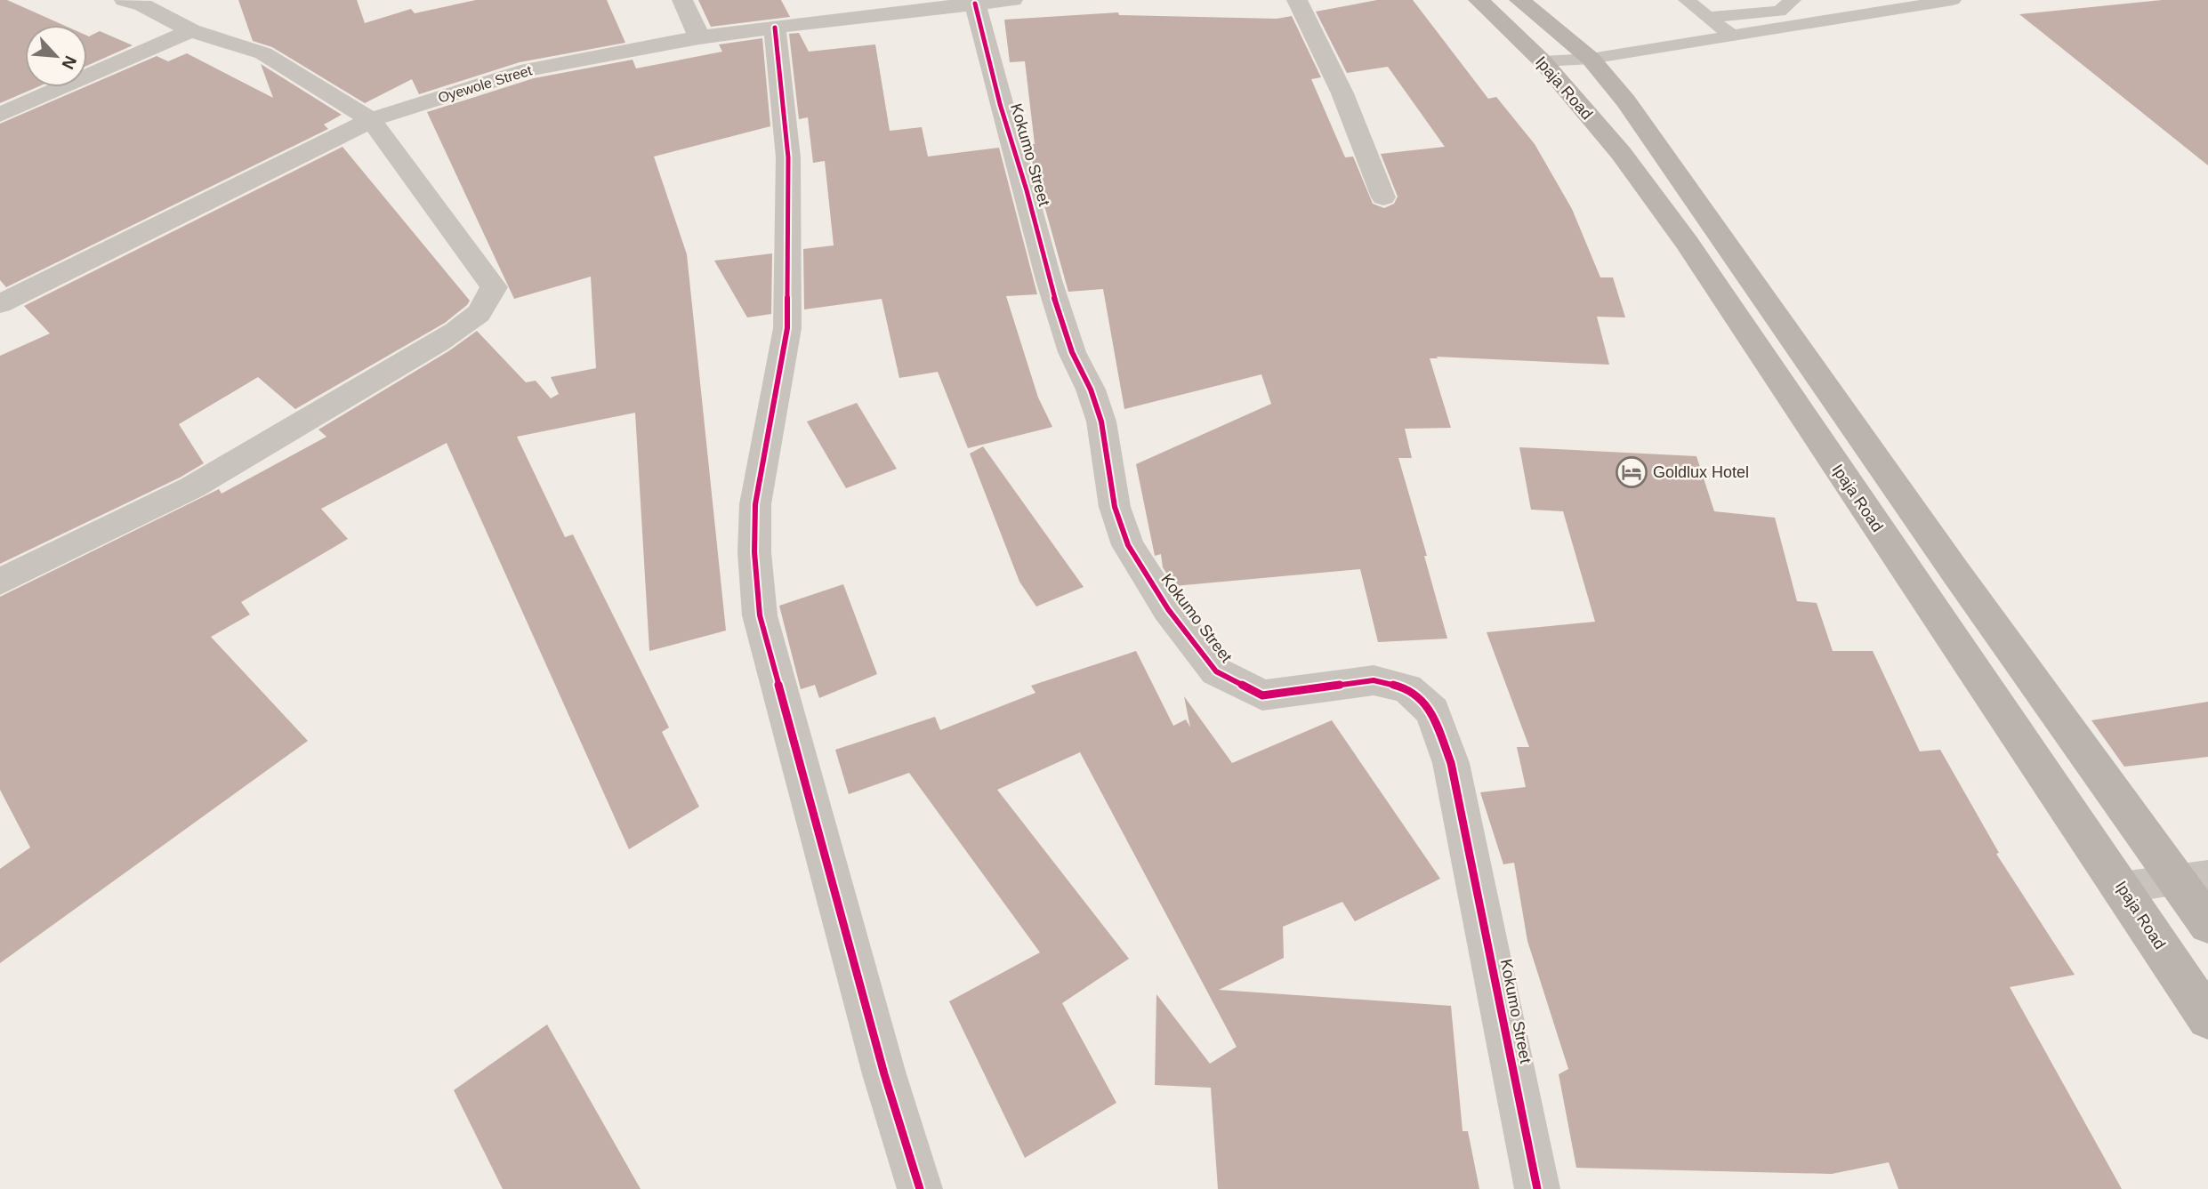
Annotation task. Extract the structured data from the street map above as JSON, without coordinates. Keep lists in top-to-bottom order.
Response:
{
  "streets": {
    "main road": ["Ipaja Road"],
    "street": ["Oyewole Street", "Kokumo Street"]
  },
  "crossings": [
    ["Oyewole Street", "Kokumo Street"]
  ],
  "places": {
    "hotel": ["Goldlux Hotel"]
  },
  "north": "bottom right"
}
